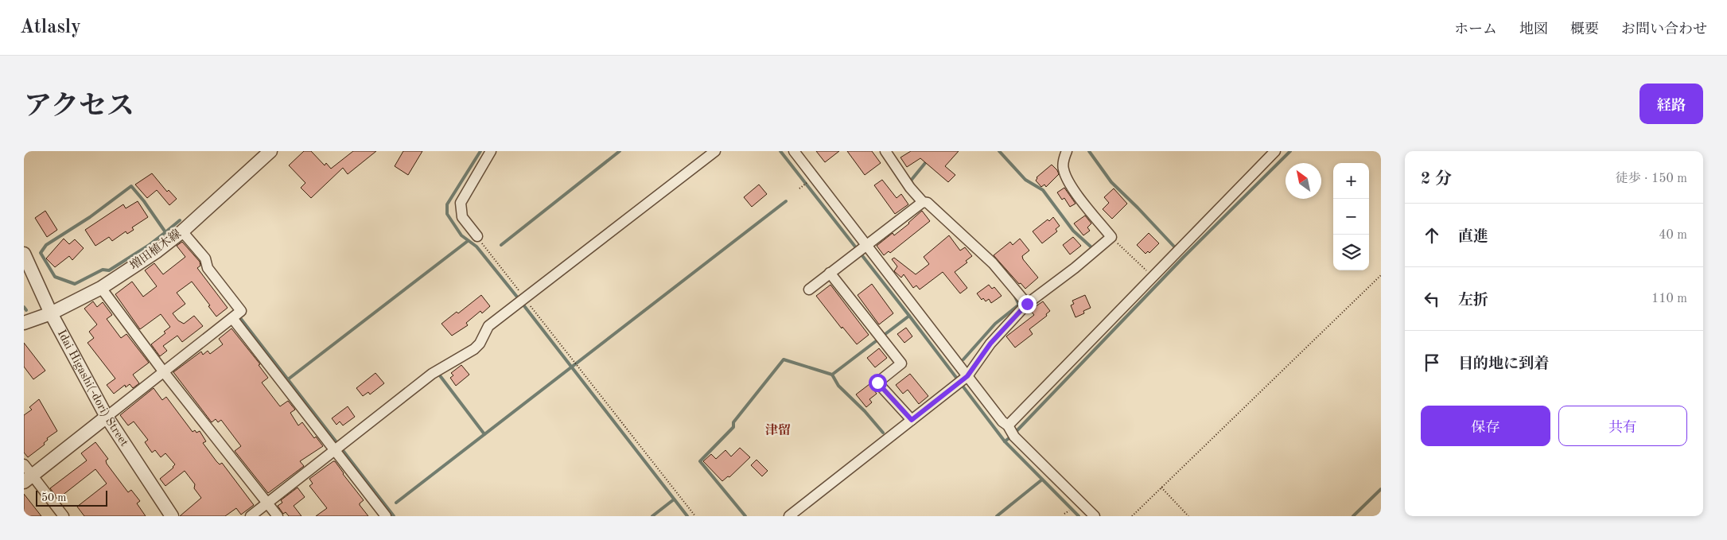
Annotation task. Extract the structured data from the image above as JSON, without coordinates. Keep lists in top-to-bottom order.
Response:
{
  "streets": {
    "street": ["増田植木線", "Idai Higashi(-dori) Street"]
  },
  "crossings": [
    ["増田植木線", "Idai Higashi(-dori) Street"]
  ],
  "districts": ["津留"],
  "scale_bar": "50 m",
  "north": "top left",
  "page": {
    "header": "Atlasly",
    "nav": [
      "ホーム",
      "地図",
      "概要",
      "お問い合わせ"
    ],
    "title": "アクセス",
    "buttons": [
      "経路",
      ["保存", "共有"]
    ],
    "heading": ["2 分", "徒歩 · 150 m"],
    "map_buttons": ["+", "−"],
    "list": [
      ["直進", "40 m"],
      ["左折", "110 m"],
      "目的地に到着"
    ],
    "scale": "50 m"
  }
}
